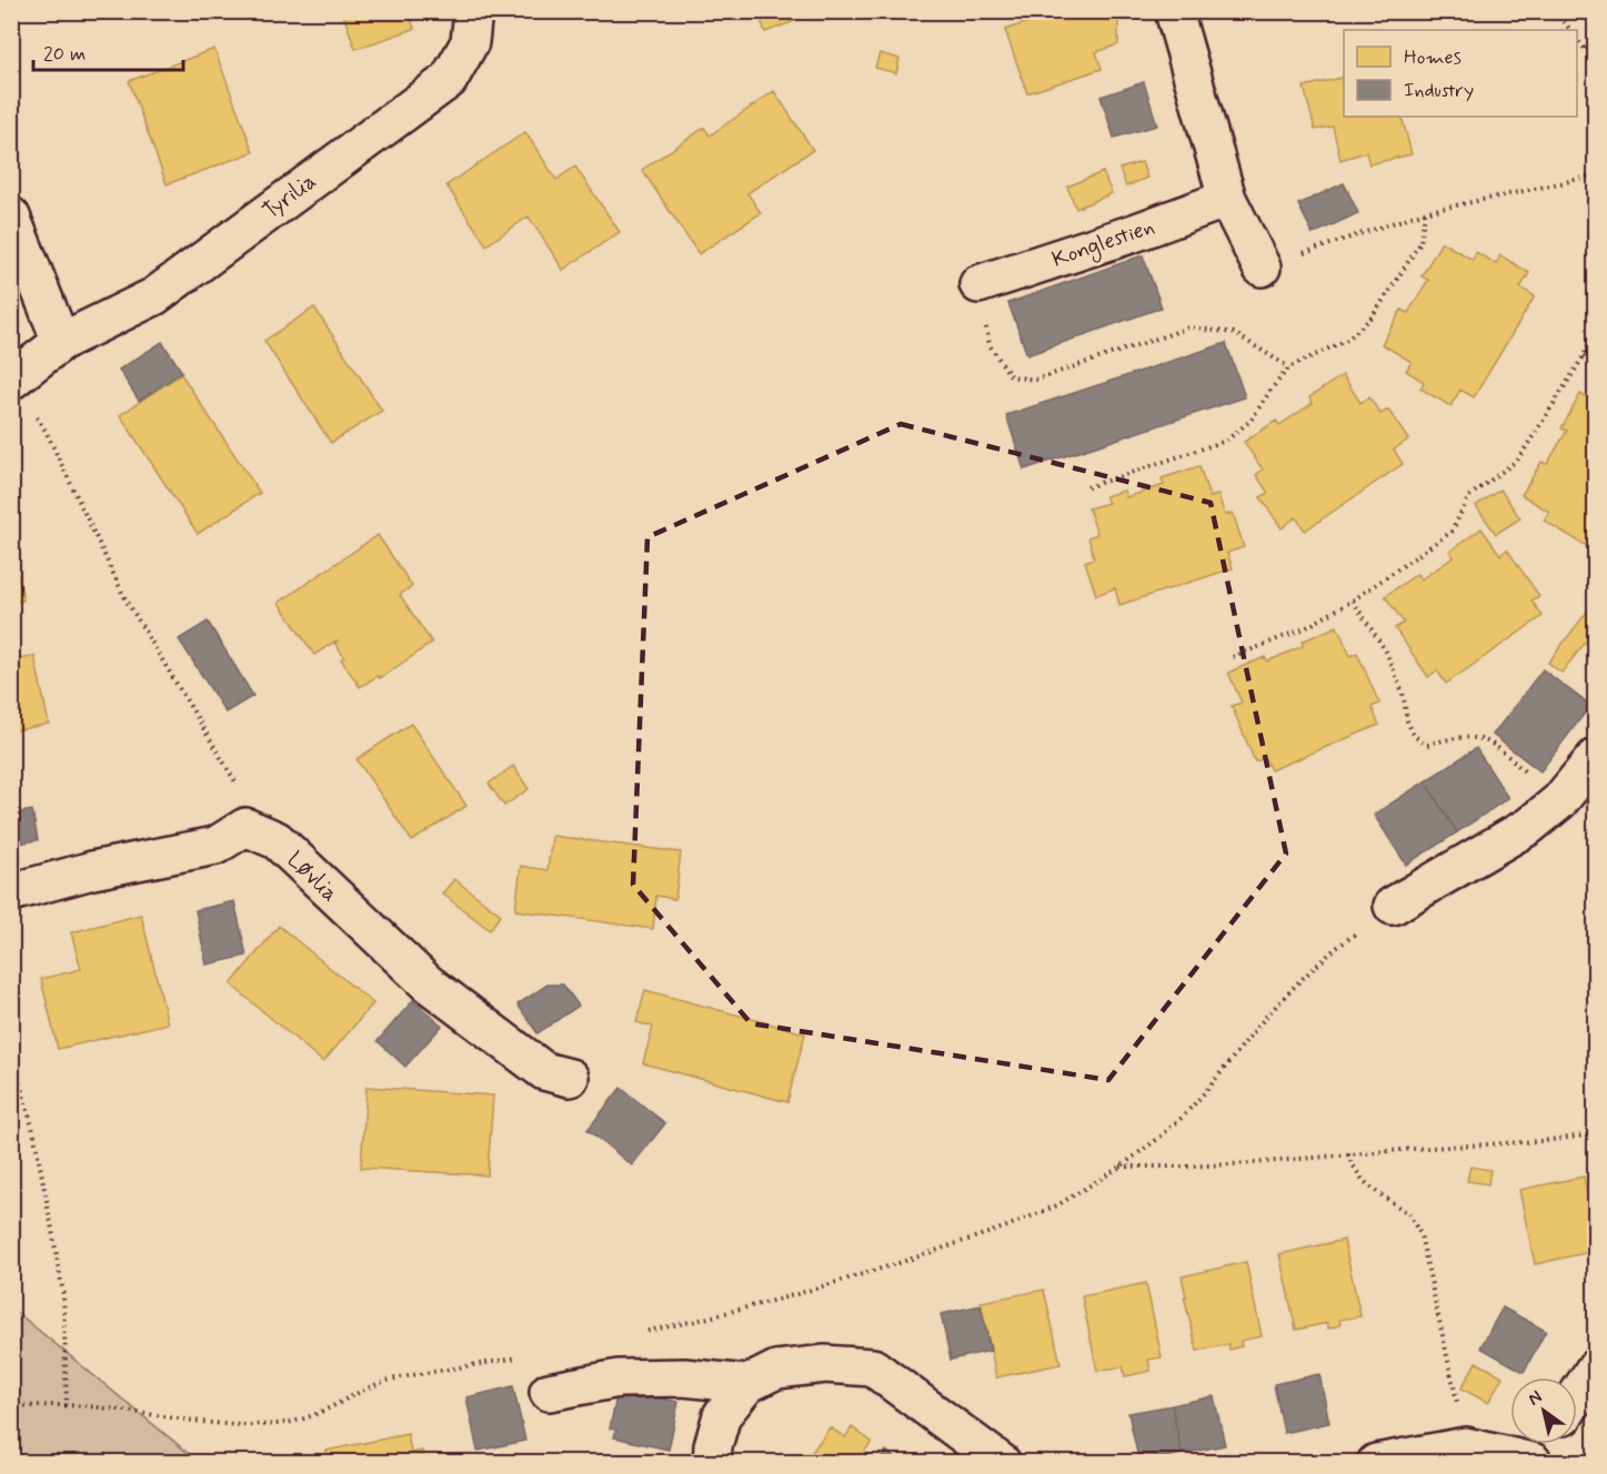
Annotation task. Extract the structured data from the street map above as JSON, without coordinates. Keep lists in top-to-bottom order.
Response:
{
  "streets": {
    "street": ["Tyrilia", "Konglestien", "Løvlia"]
  },
  "legend": ["Homes", "Industry"],
  "scale_bar": "20 m",
  "north": "top left"
}
